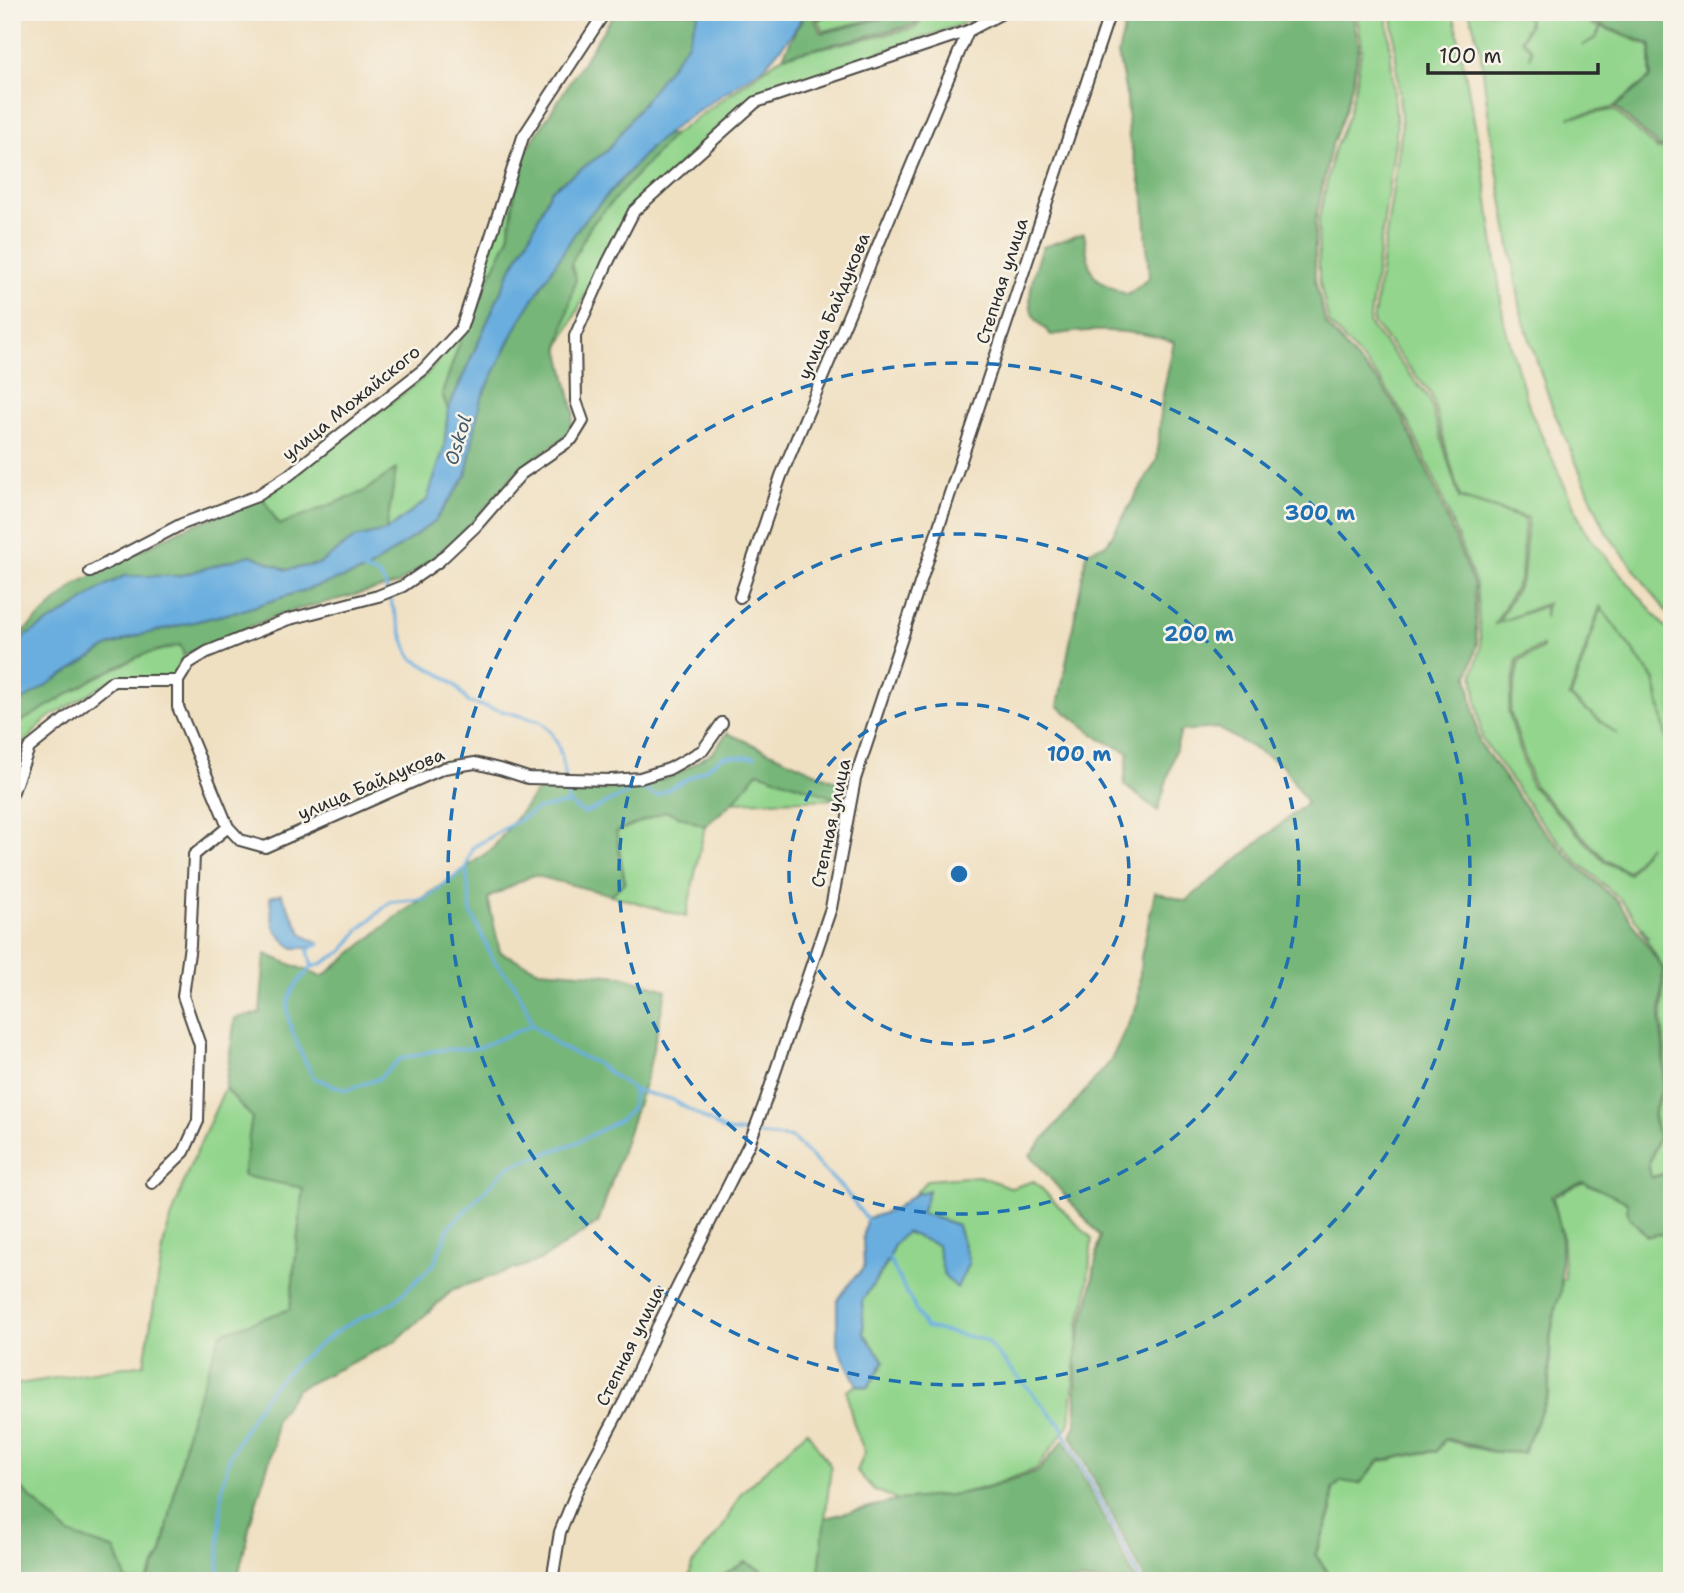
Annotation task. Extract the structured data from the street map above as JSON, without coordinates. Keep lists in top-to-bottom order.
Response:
{
  "streets": {
    "street": ["Степная улица", "улица Байдукова", "улица Можайского"]
  },
  "water": ["Oskol"],
  "scale_bar": "100 m",
  "rings": ["300 m", "200 m", "100 m"]
}
